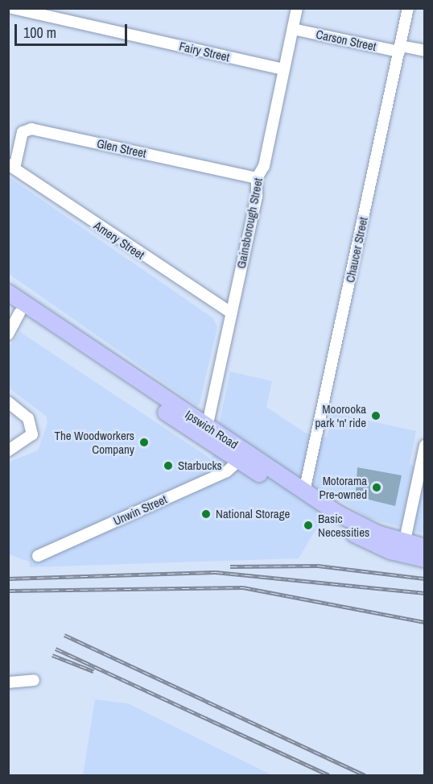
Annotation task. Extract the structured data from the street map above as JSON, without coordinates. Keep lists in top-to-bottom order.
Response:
{
  "streets": {
    "highway": ["Ipswich Road"],
    "street": [
      "Carson Street",
      "Fairy Street",
      "Glen Street",
      "Gainsborough Street",
      "Amery Street",
      "Chaucer Street",
      "Unwin Street"
    ]
  },
  "crossings": [
    ["Carson Street", "Gainsborough Street"],
    ["Carson Street", "Chaucer Street"],
    ["Fairy Street", "Gainsborough Street"],
    ["Glen Street", "Gainsborough Street"],
    ["Glen Street", "Amery Street"],
    ["Gainsborough Street", "Amery Street"],
    ["Gainsborough Street", "Ipswich Road"],
    ["Chaucer Street", "Ipswich Road"],
    ["Ipswich Road", "Unwin Street"]
  ],
  "places": [
    "Moorooka park 'n' ride",
    "The Woodworkers Company",
    "Starbucks",
    "Motorama Pre-owned",
    "National Storage",
    "Basic Necessities"
  ],
  "scale_bar": "100 m"
}
